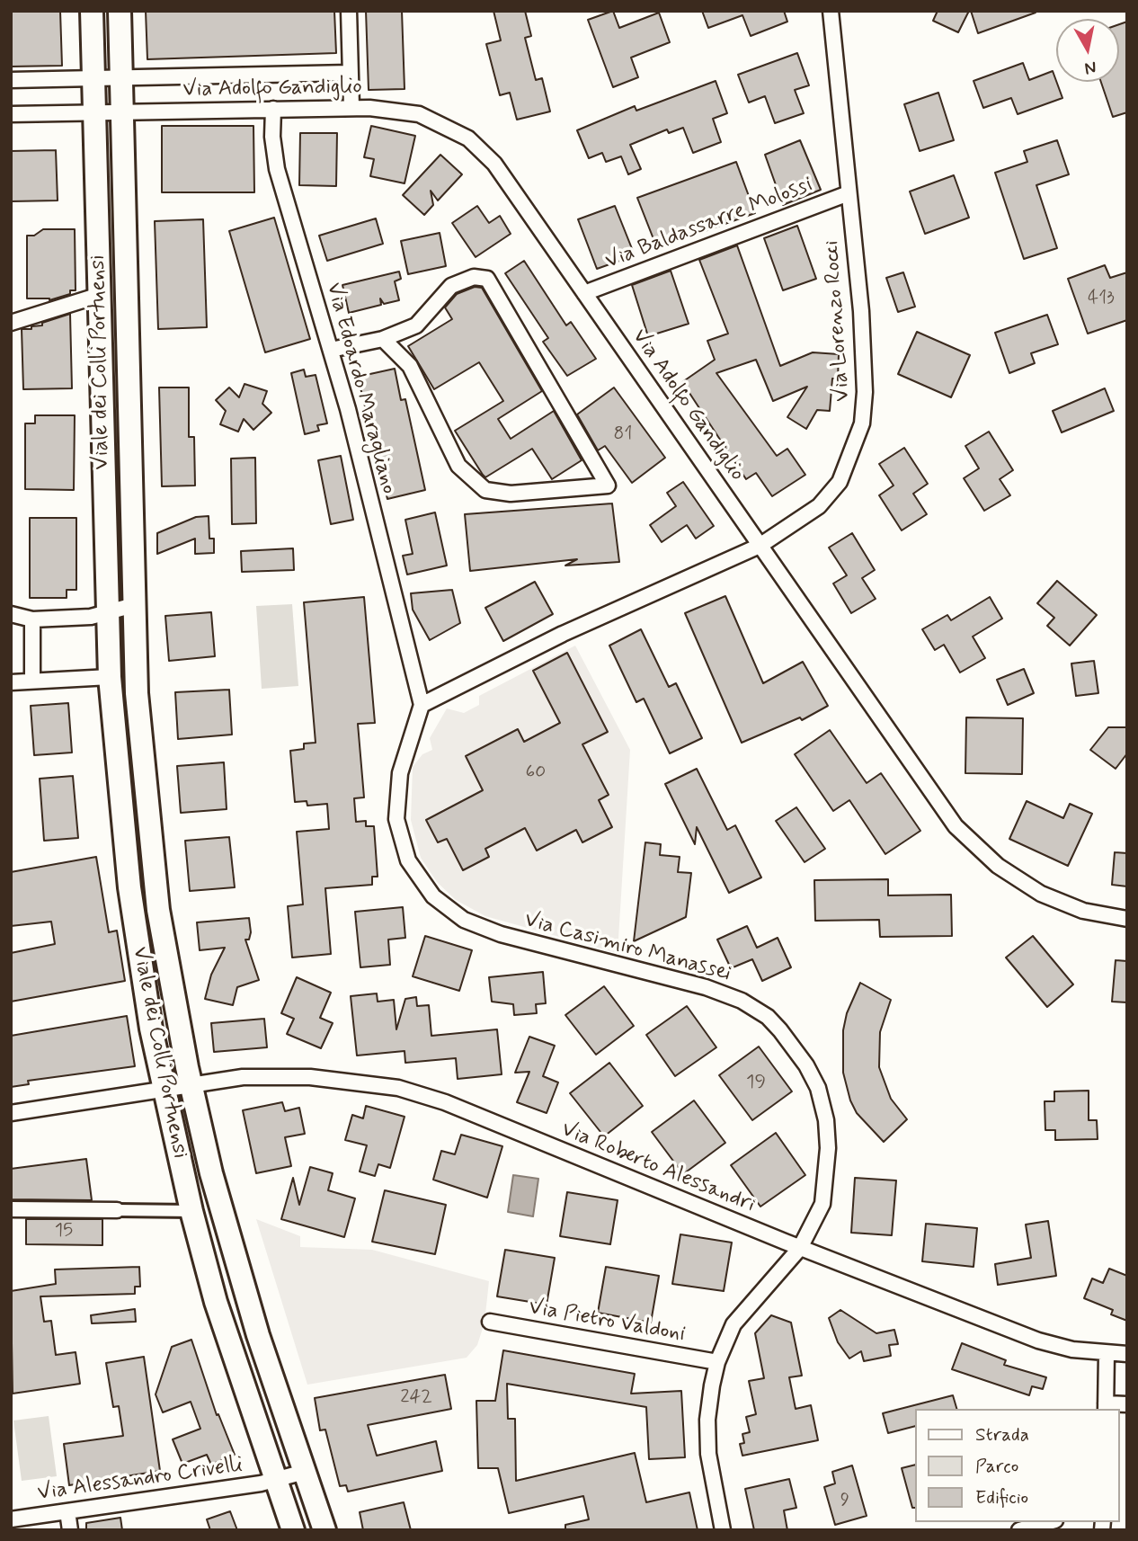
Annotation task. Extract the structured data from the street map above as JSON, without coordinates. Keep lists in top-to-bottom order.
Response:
{
  "streets": {
    "main road": ["Viale dei Colli Portuensi"],
    "street": [
      "Via Adolfo Gandiglio",
      "Via Baldassarre Molossi",
      "Via Lorenzo Rocci",
      "Via Edoardo Maragliano",
      "Via Casimiro Manassei",
      "Via Roberto Alessandri",
      "Via Pietro Valdoni",
      "Via Alessandro Crivelli"
    ]
  },
  "crossings": [
    ["Via Adolfo Gandiglio", "Via Baldassarre Molossi"],
    ["Via Adolfo Gandiglio", "Via Lorenzo Rocci"],
    ["Via Adolfo Gandiglio", "Viale dei Colli Portuensi"],
    ["Via Adolfo Gandiglio", "Via Edoardo Maragliano"],
    ["Via Baldassarre Molossi", "Via Lorenzo Rocci"],
    ["Via Lorenzo Rocci", "Via Edoardo Maragliano"],
    ["Via Lorenzo Rocci", "Via Casimiro Manassei"],
    ["Viale dei Colli Portuensi", "Via Roberto Alessandri"],
    ["Viale dei Colli Portuensi", "Via Alessandro Crivelli"],
    ["Via Edoardo Maragliano", "Via Casimiro Manassei"],
    ["Via Casimiro Manassei", "Via Roberto Alessandri"],
    ["Via Casimiro Manassei", "Via Pietro Valdoni"]
  ],
  "house_numbers": [
    "413",
    "81",
    "60",
    "19",
    "15",
    "242",
    "9"
  ],
  "legend": ["Strada", "Parco", "Edificio"],
  "north": "bottom"
}
